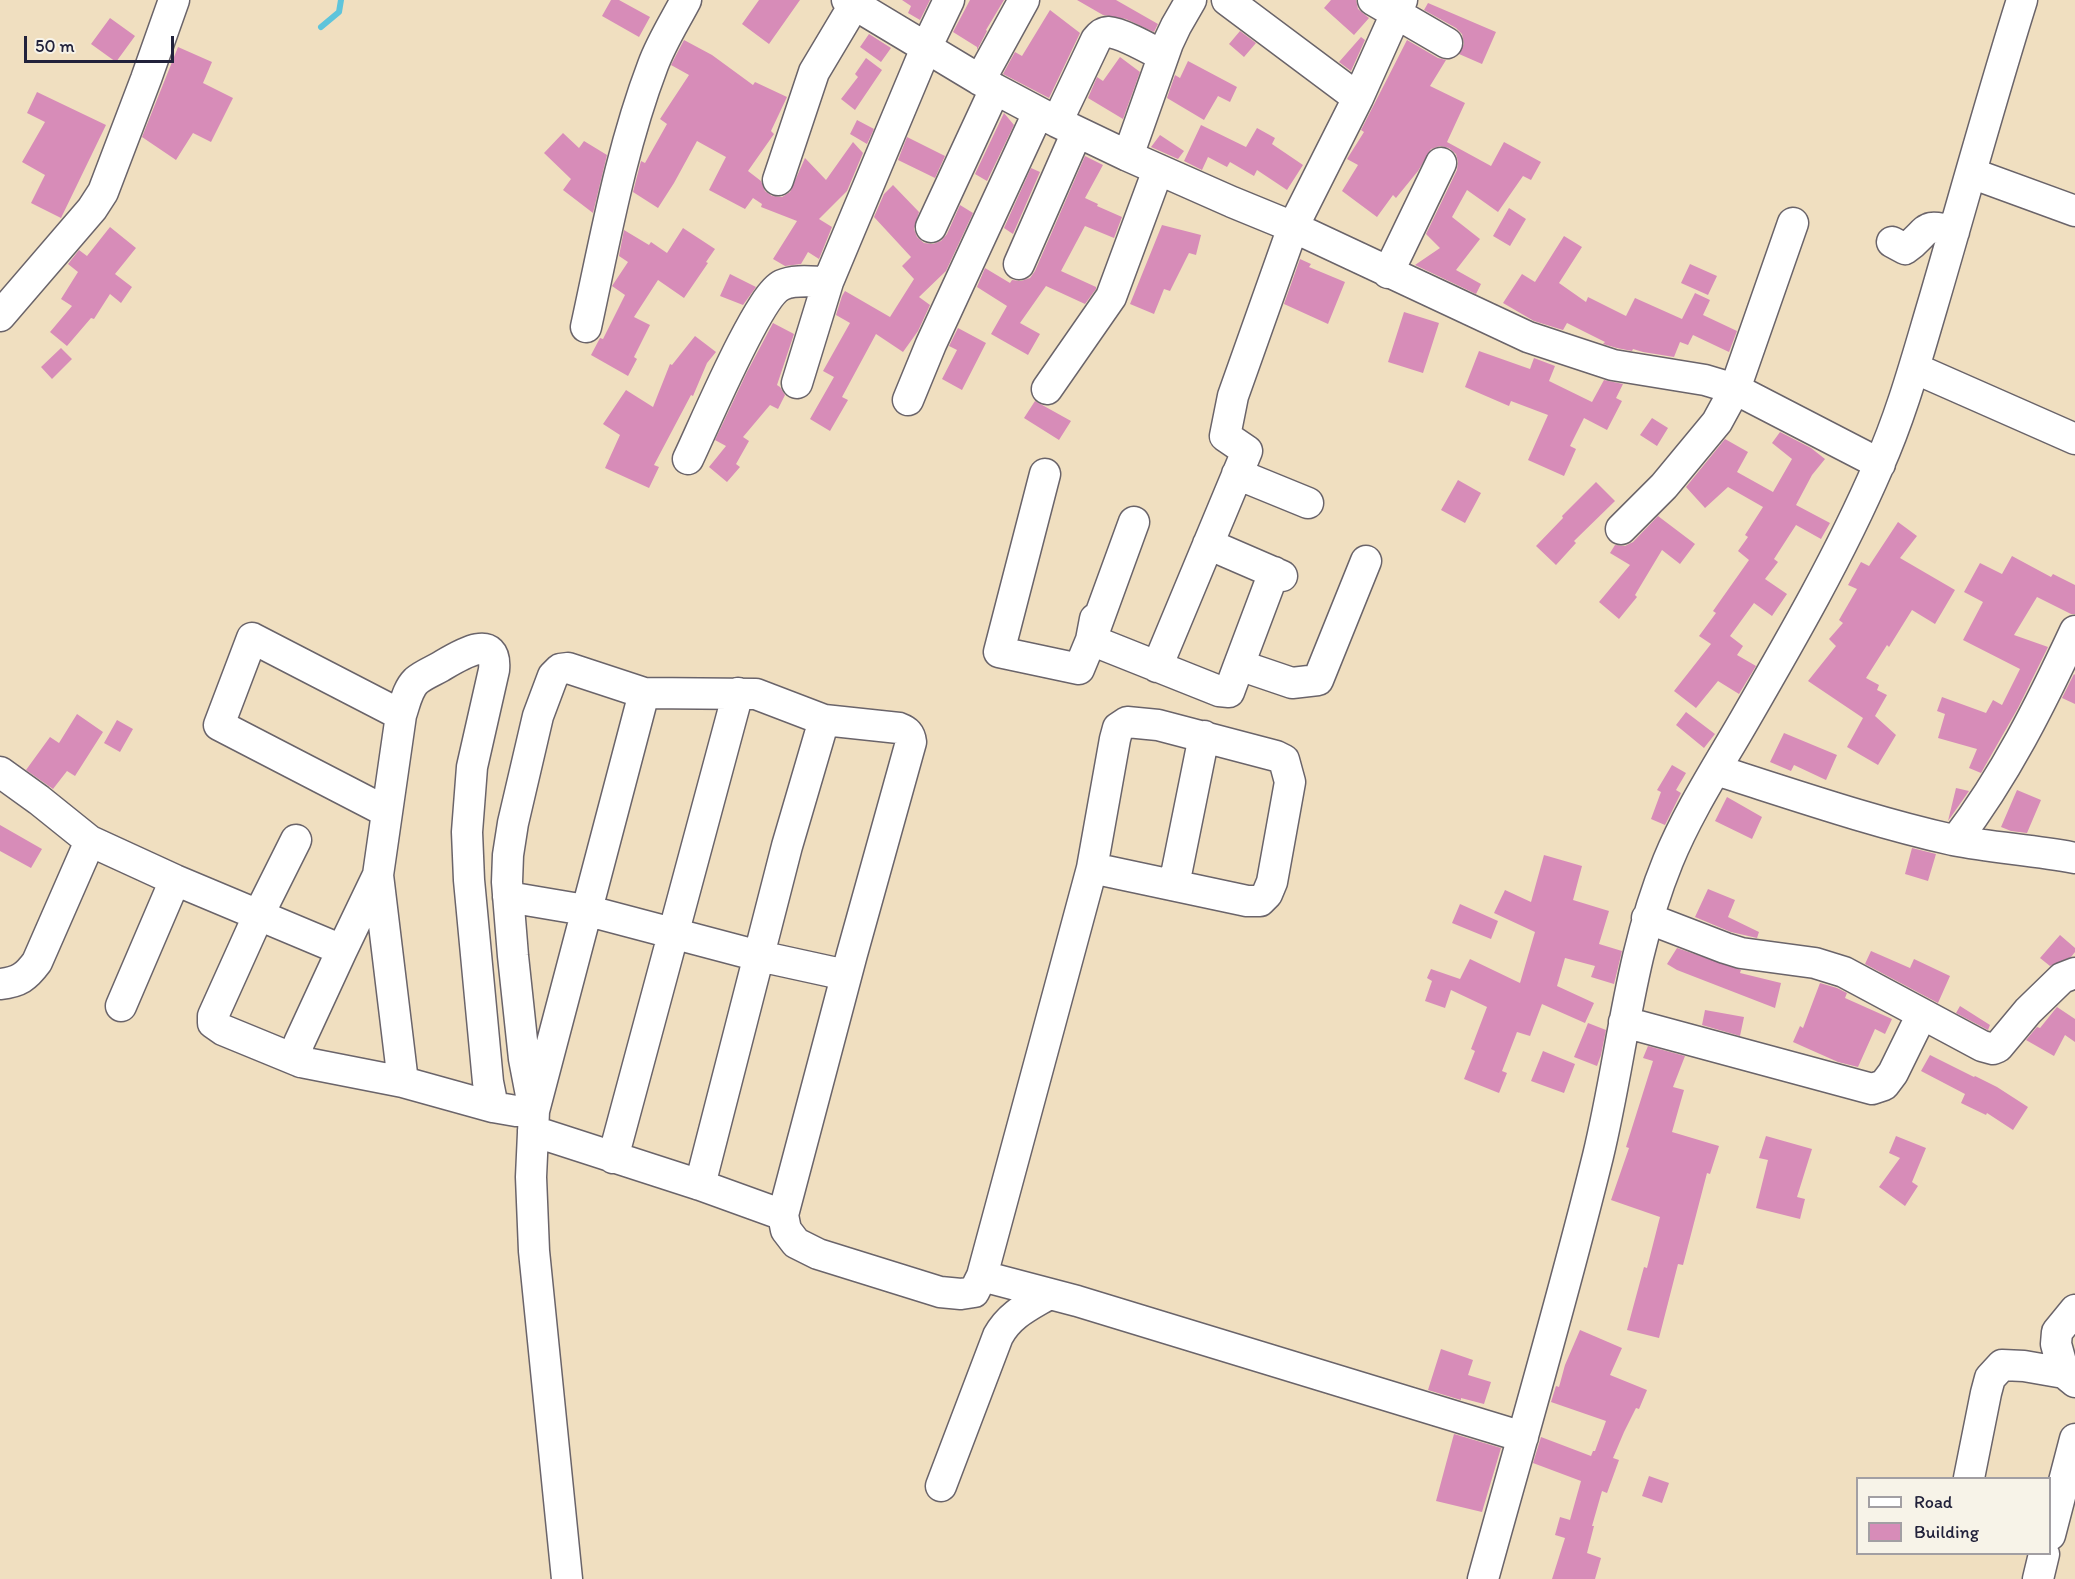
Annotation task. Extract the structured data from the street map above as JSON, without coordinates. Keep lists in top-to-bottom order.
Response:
{
  "legend": ["Road", "Building"],
  "scale_bar": "50 m"
}
